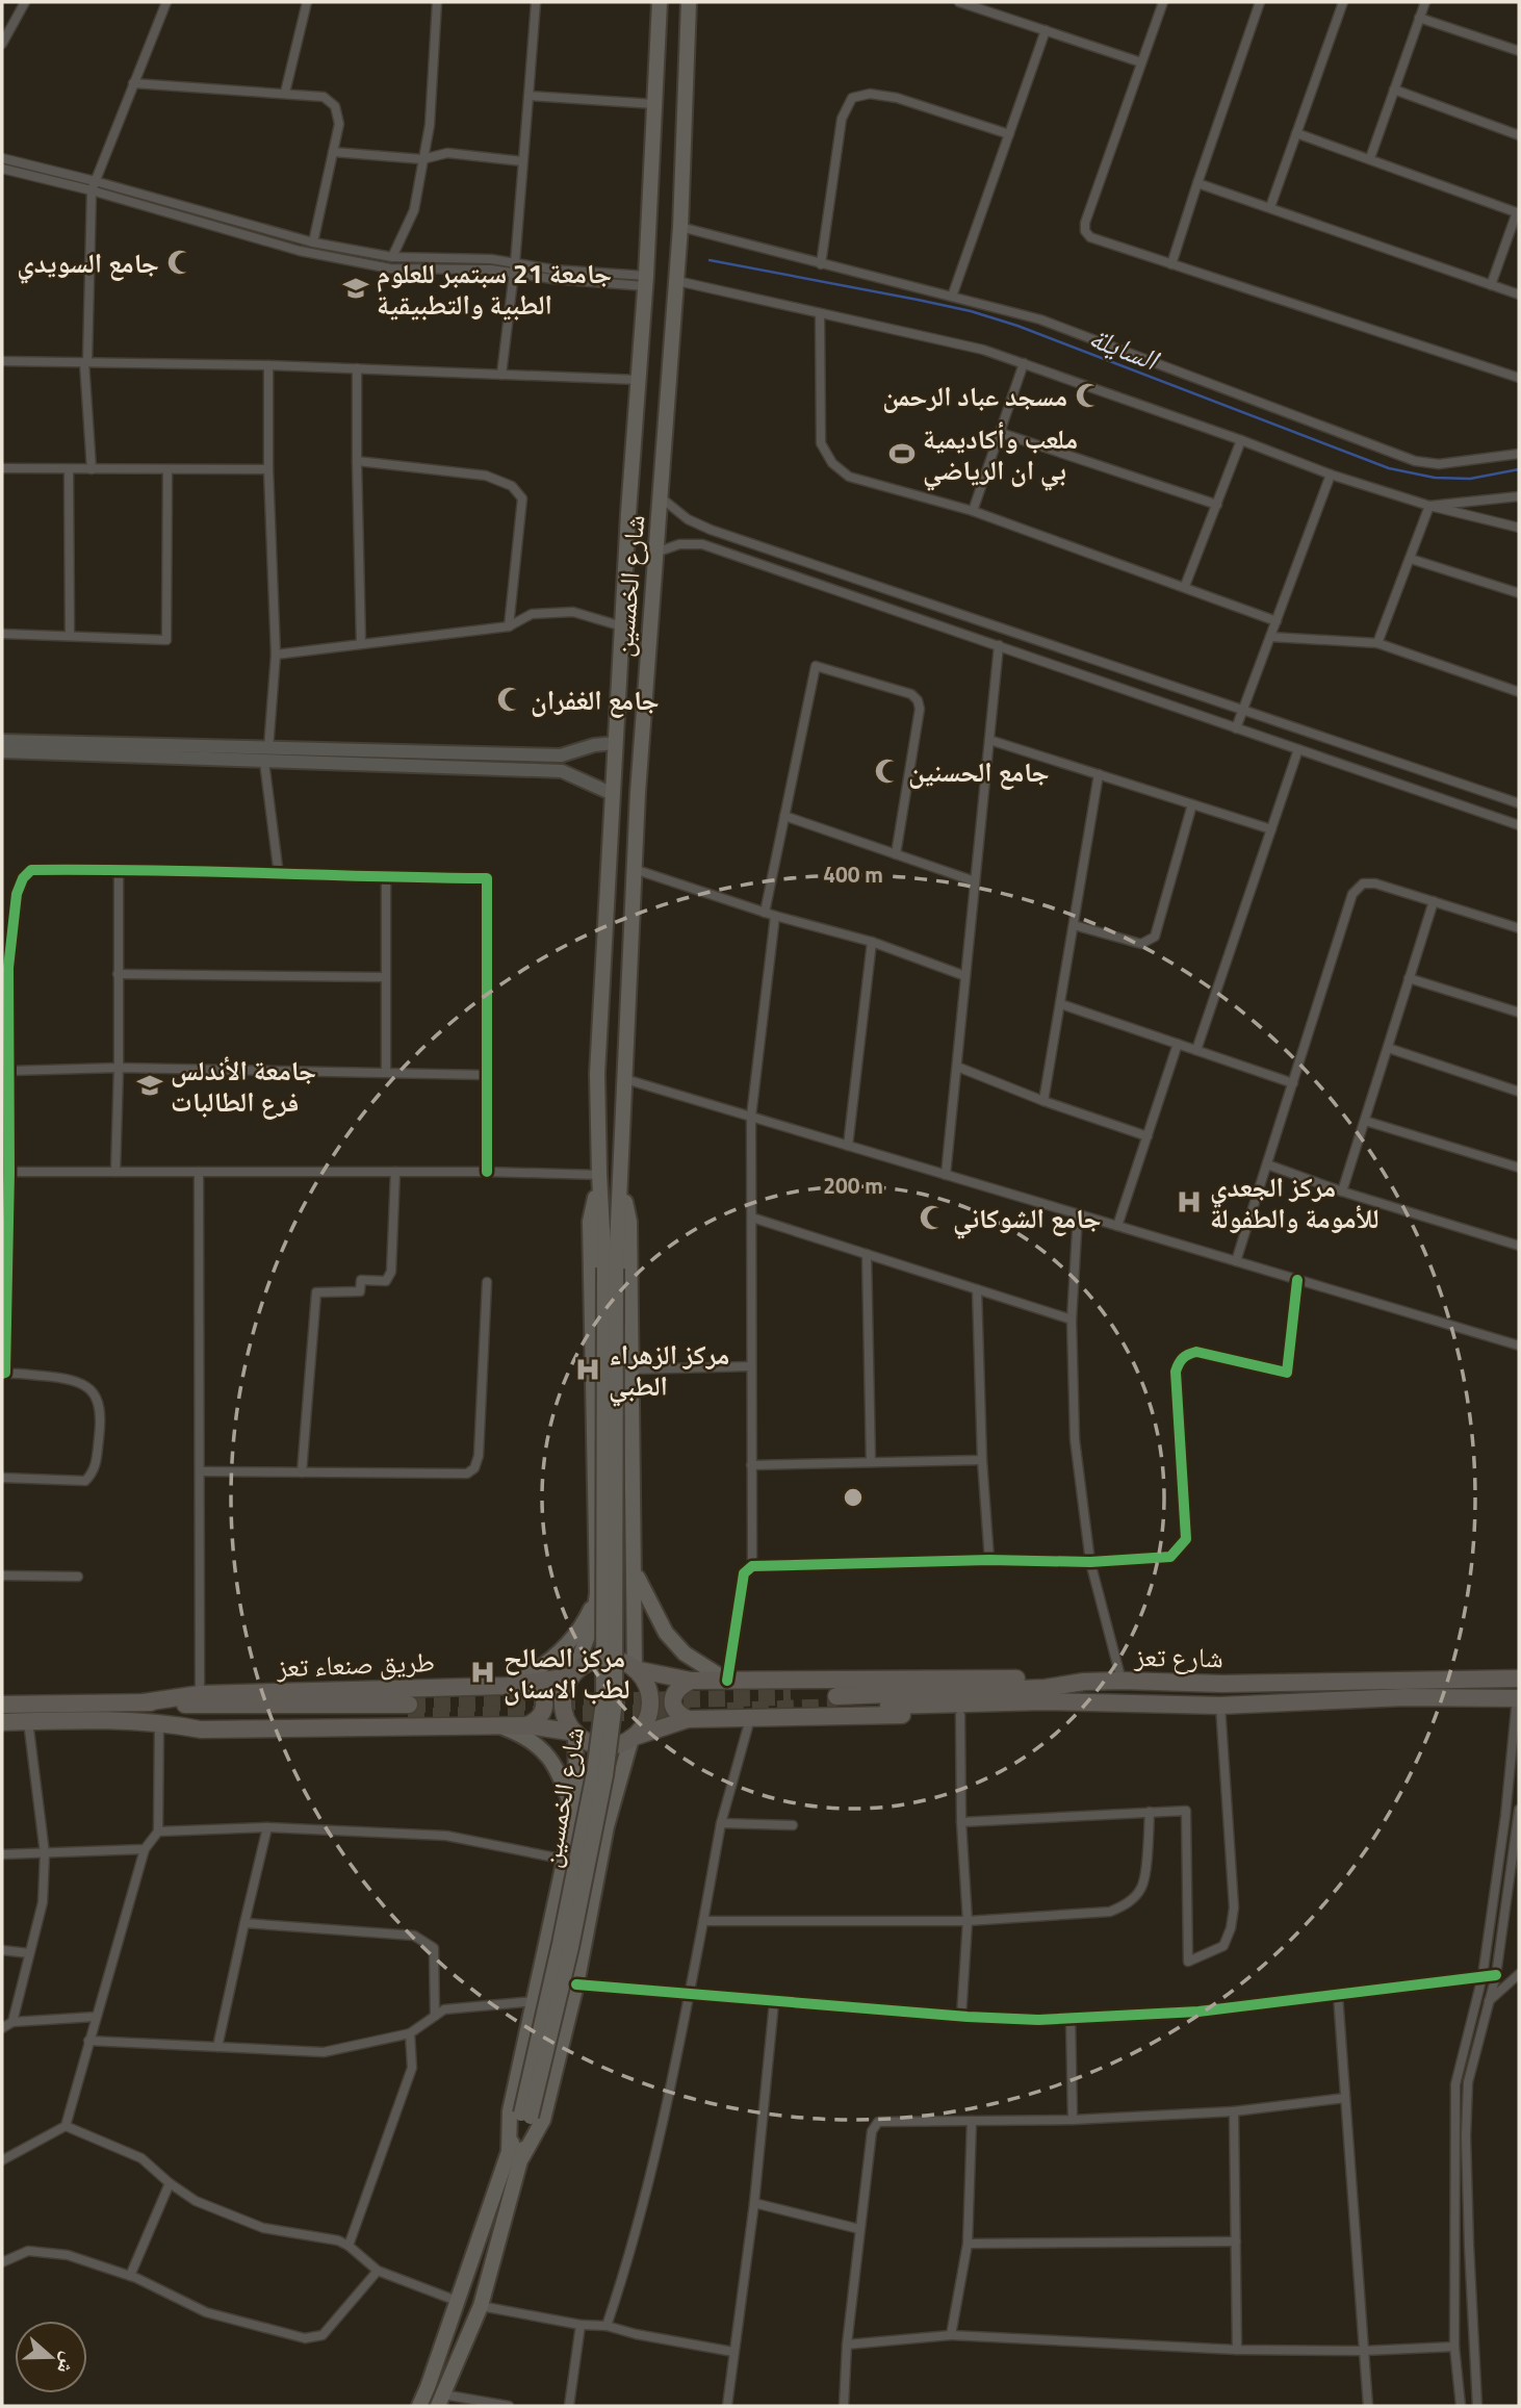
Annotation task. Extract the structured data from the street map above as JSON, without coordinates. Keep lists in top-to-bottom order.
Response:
{
  "streets": {
    "highway": ["شارع تعز", "طريق صنعاء تعز"],
    "main road": ["شارع الخمسين"]
  },
  "crossings": [
    ["شارع الخمسين", "طريق صنعاء تعز"]
  ],
  "water": ["السايلة"],
  "places": {
    "mosque": [
      "جامع السويدي",
      "مسجد عباد الرحمن",
      "جامع الغفران",
      "جامع الحسنين",
      "جامع الشوكاني"
    ],
    "school or university": ["جامعة 21 سبتمبر للعلوم الطبية والتطبيقية", "جامعة الأندلس فرع الطالبات"],
    "sports": ["ملعب وأكاديمية بي ان الرياضي"],
    "hospital": ["مركز الجعدي للأمومة والطفولة", "مركز الزهراء الطبي", "مركز الصالح لطب الاسنان"]
  },
  "north": "right",
  "rings": ["400 m", "200 m"]
}
